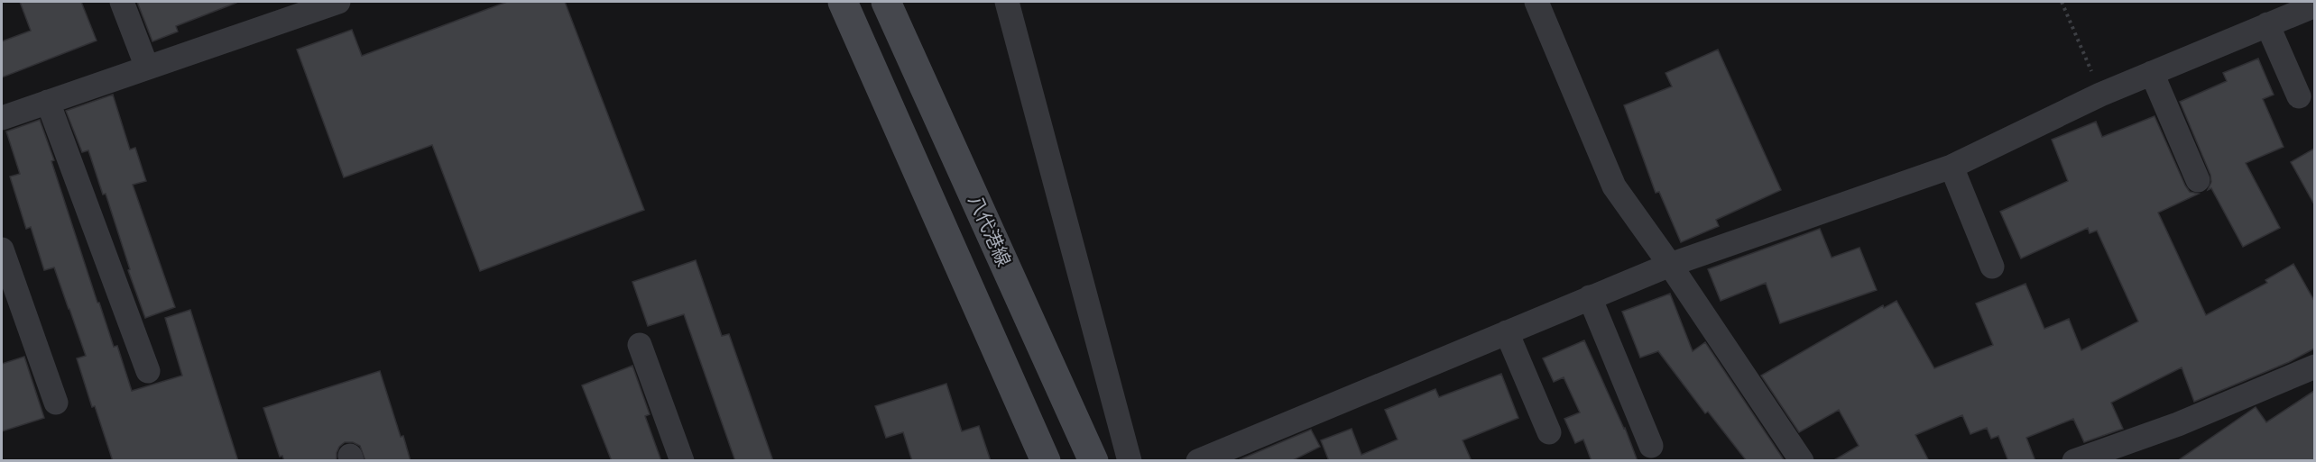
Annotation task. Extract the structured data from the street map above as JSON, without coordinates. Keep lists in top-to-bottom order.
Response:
{
  "streets": {
    "main road": ["八代港線"]
  }
}
